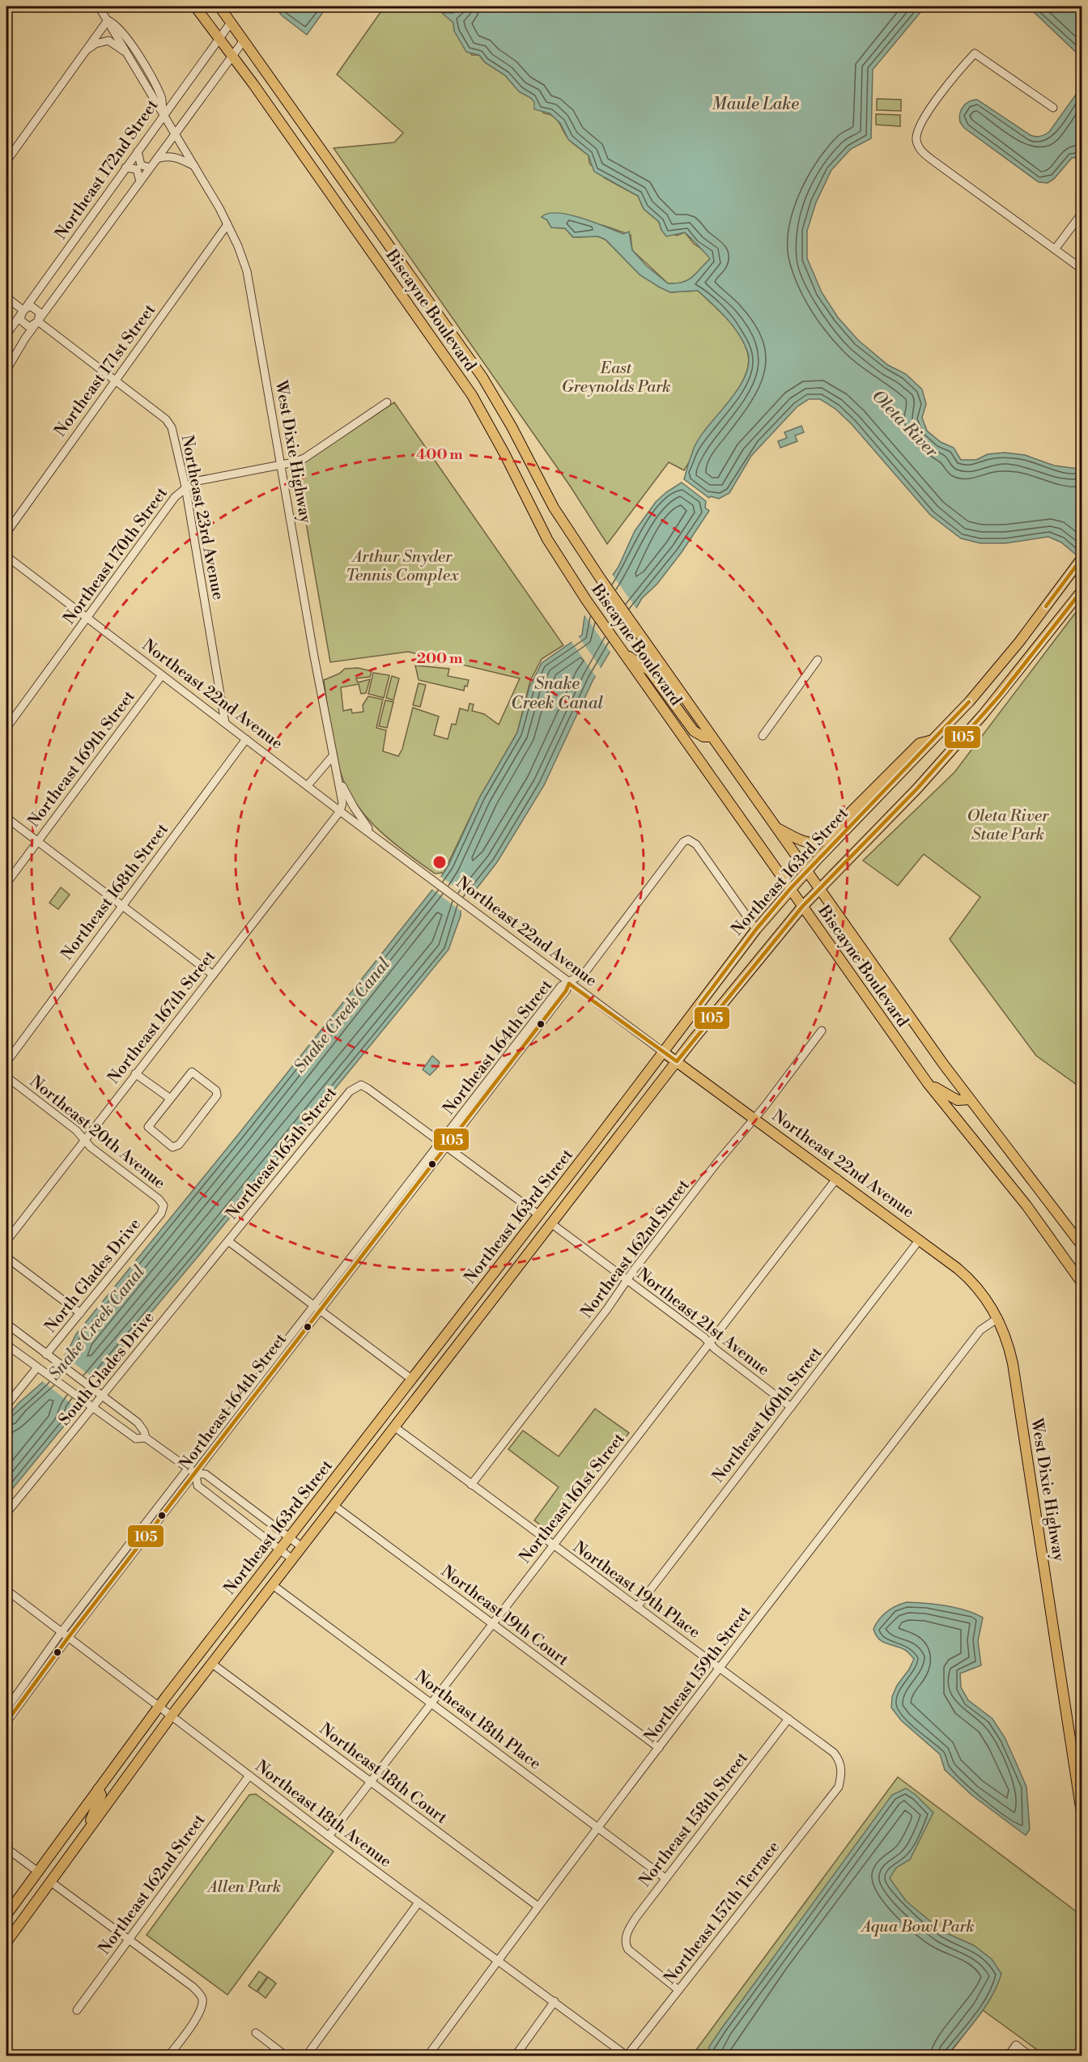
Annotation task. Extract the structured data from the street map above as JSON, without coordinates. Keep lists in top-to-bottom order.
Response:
{
  "streets": {
    "main road": [
      "Biscayne Boulevard",
      "West Dixie Highway",
      "Northeast 22nd Avenue",
      "Northeast 163rd Street"
    ],
    "street": [
      "Northeast 172nd Street",
      "Northeast 171st Street",
      "Northeast 23rd Avenue",
      "Northeast 170th Street",
      "Northeast 169th Street",
      "Northeast 168th Street",
      "Northeast 167th Street",
      "Northeast 164th Street",
      "Northeast 20th Avenue",
      "Northeast 165th Street",
      "Northeast 162nd Street",
      "North Glades Drive",
      "Northeast 21st Avenue",
      "South Glades Drive",
      "Northeast 160th Street",
      "Northeast 161st Street",
      "Northeast 19th Place",
      "Northeast 19th Court",
      "Northeast 159th Street",
      "Northeast 18th Place",
      "Northeast 18th Court",
      "Northeast 18th Avenue",
      "Northeast 158th Street",
      "Northeast 157th Terrace"
    ]
  },
  "crossings": [
    ["Northeast 172nd Street", "Biscayne Boulevard"],
    ["Northeast 172nd Street", "West Dixie Highway"],
    ["Northeast 172nd Street", "Northeast 23rd Avenue"],
    ["Biscayne Boulevard", "Northeast 163rd Street"],
    ["Northeast 171st Street", "West Dixie Highway"],
    ["Northeast 171st Street", "Northeast 23rd Avenue"],
    ["West Dixie Highway", "Northeast 170th Street"],
    ["West Dixie Highway", "Northeast 22nd Avenue"],
    ["West Dixie Highway", "Northeast 167th Street"],
    ["West Dixie Highway", "Northeast 159th Street"],
    ["Northeast 23rd Avenue", "Northeast 170th Street"],
    ["Northeast 23rd Avenue", "Northeast 22nd Avenue"],
    ["Northeast 170th Street", "Northeast 22nd Avenue"],
    ["Northeast 22nd Avenue", "Northeast 169th Street"],
    ["Northeast 22nd Avenue", "Northeast 163rd Street"],
    ["Northeast 22nd Avenue", "Northeast 168th Street"],
    ["Northeast 22nd Avenue", "Northeast 167th Street"],
    ["Northeast 22nd Avenue", "Northeast 164th Street"],
    ["Northeast 22nd Avenue", "Northeast 162nd Street"],
    ["Northeast 22nd Avenue", "Northeast 160th Street"],
    ["Northeast 22nd Avenue", "Northeast 161st Street"],
    ["Northeast 22nd Avenue", "Northeast 159th Street"],
    ["Northeast 163rd Street", "Northeast 164th Street"],
    ["Northeast 163rd Street", "Northeast 21st Avenue"],
    ["Northeast 163rd Street", "Northeast 19th Place"],
    ["Northeast 163rd Street", "Northeast 19th Court"],
    ["Northeast 163rd Street", "Northeast 18th Place"],
    ["Northeast 163rd Street", "Northeast 18th Court"],
    ["Northeast 163rd Street", "Northeast 18th Avenue"],
    ["Northeast 167th Street", "Northeast 20th Avenue"],
    ["Northeast 164th Street", "Northeast 165th Street"],
    ["Northeast 164th Street", "Northeast 18th Avenue"],
    ["Northeast 20th Avenue", "North Glades Drive"],
    ["Northeast 165th Street", "South Glades Drive"],
    ["Northeast 162nd Street", "Northeast 21st Avenue"],
    ["Northeast 162nd Street", "Northeast 19th Place"],
    ["Northeast 162nd Street", "Northeast 18th Avenue"],
    ["Northeast 21st Avenue", "Northeast 160th Street"],
    ["Northeast 21st Avenue", "Northeast 161st Street"],
    ["Northeast 160th Street", "Northeast 19th Place"],
    ["Northeast 161st Street", "Northeast 19th Place"],
    ["Northeast 161st Street", "Northeast 19th Court"],
    ["Northeast 161st Street", "Northeast 18th Place"],
    ["Northeast 161st Street", "Northeast 18th Court"],
    ["Northeast 161st Street", "Northeast 18th Avenue"],
    ["Northeast 19th Place", "Northeast 159th Street"],
    ["Northeast 19th Place", "Northeast 158th Street"],
    ["Northeast 19th Place", "Northeast 157th Terrace"],
    ["Northeast 19th Court", "Northeast 159th Street"],
    ["Northeast 159th Street", "Northeast 18th Place"],
    ["Northeast 159th Street", "Northeast 18th Court"],
    ["Northeast 159th Street", "Northeast 18th Avenue"],
    ["Northeast 18th Place", "Northeast 158th Street"],
    ["Northeast 18th Avenue", "Northeast 157th Terrace"],
    ["Northeast 158th Street", "Northeast 157th Terrace"]
  ],
  "water": ["Maule Lake", "Oleta River", "Snake Creek Canal"],
  "parks": [
    "East Greynolds Park",
    "Arthur Snyder Tennis Complex",
    "Oleta River State Park",
    "Allen Park",
    "Aqua Bowl Park"
  ],
  "lines": ["transit line 105"],
  "rings": ["400 m", "200 m"]
}
